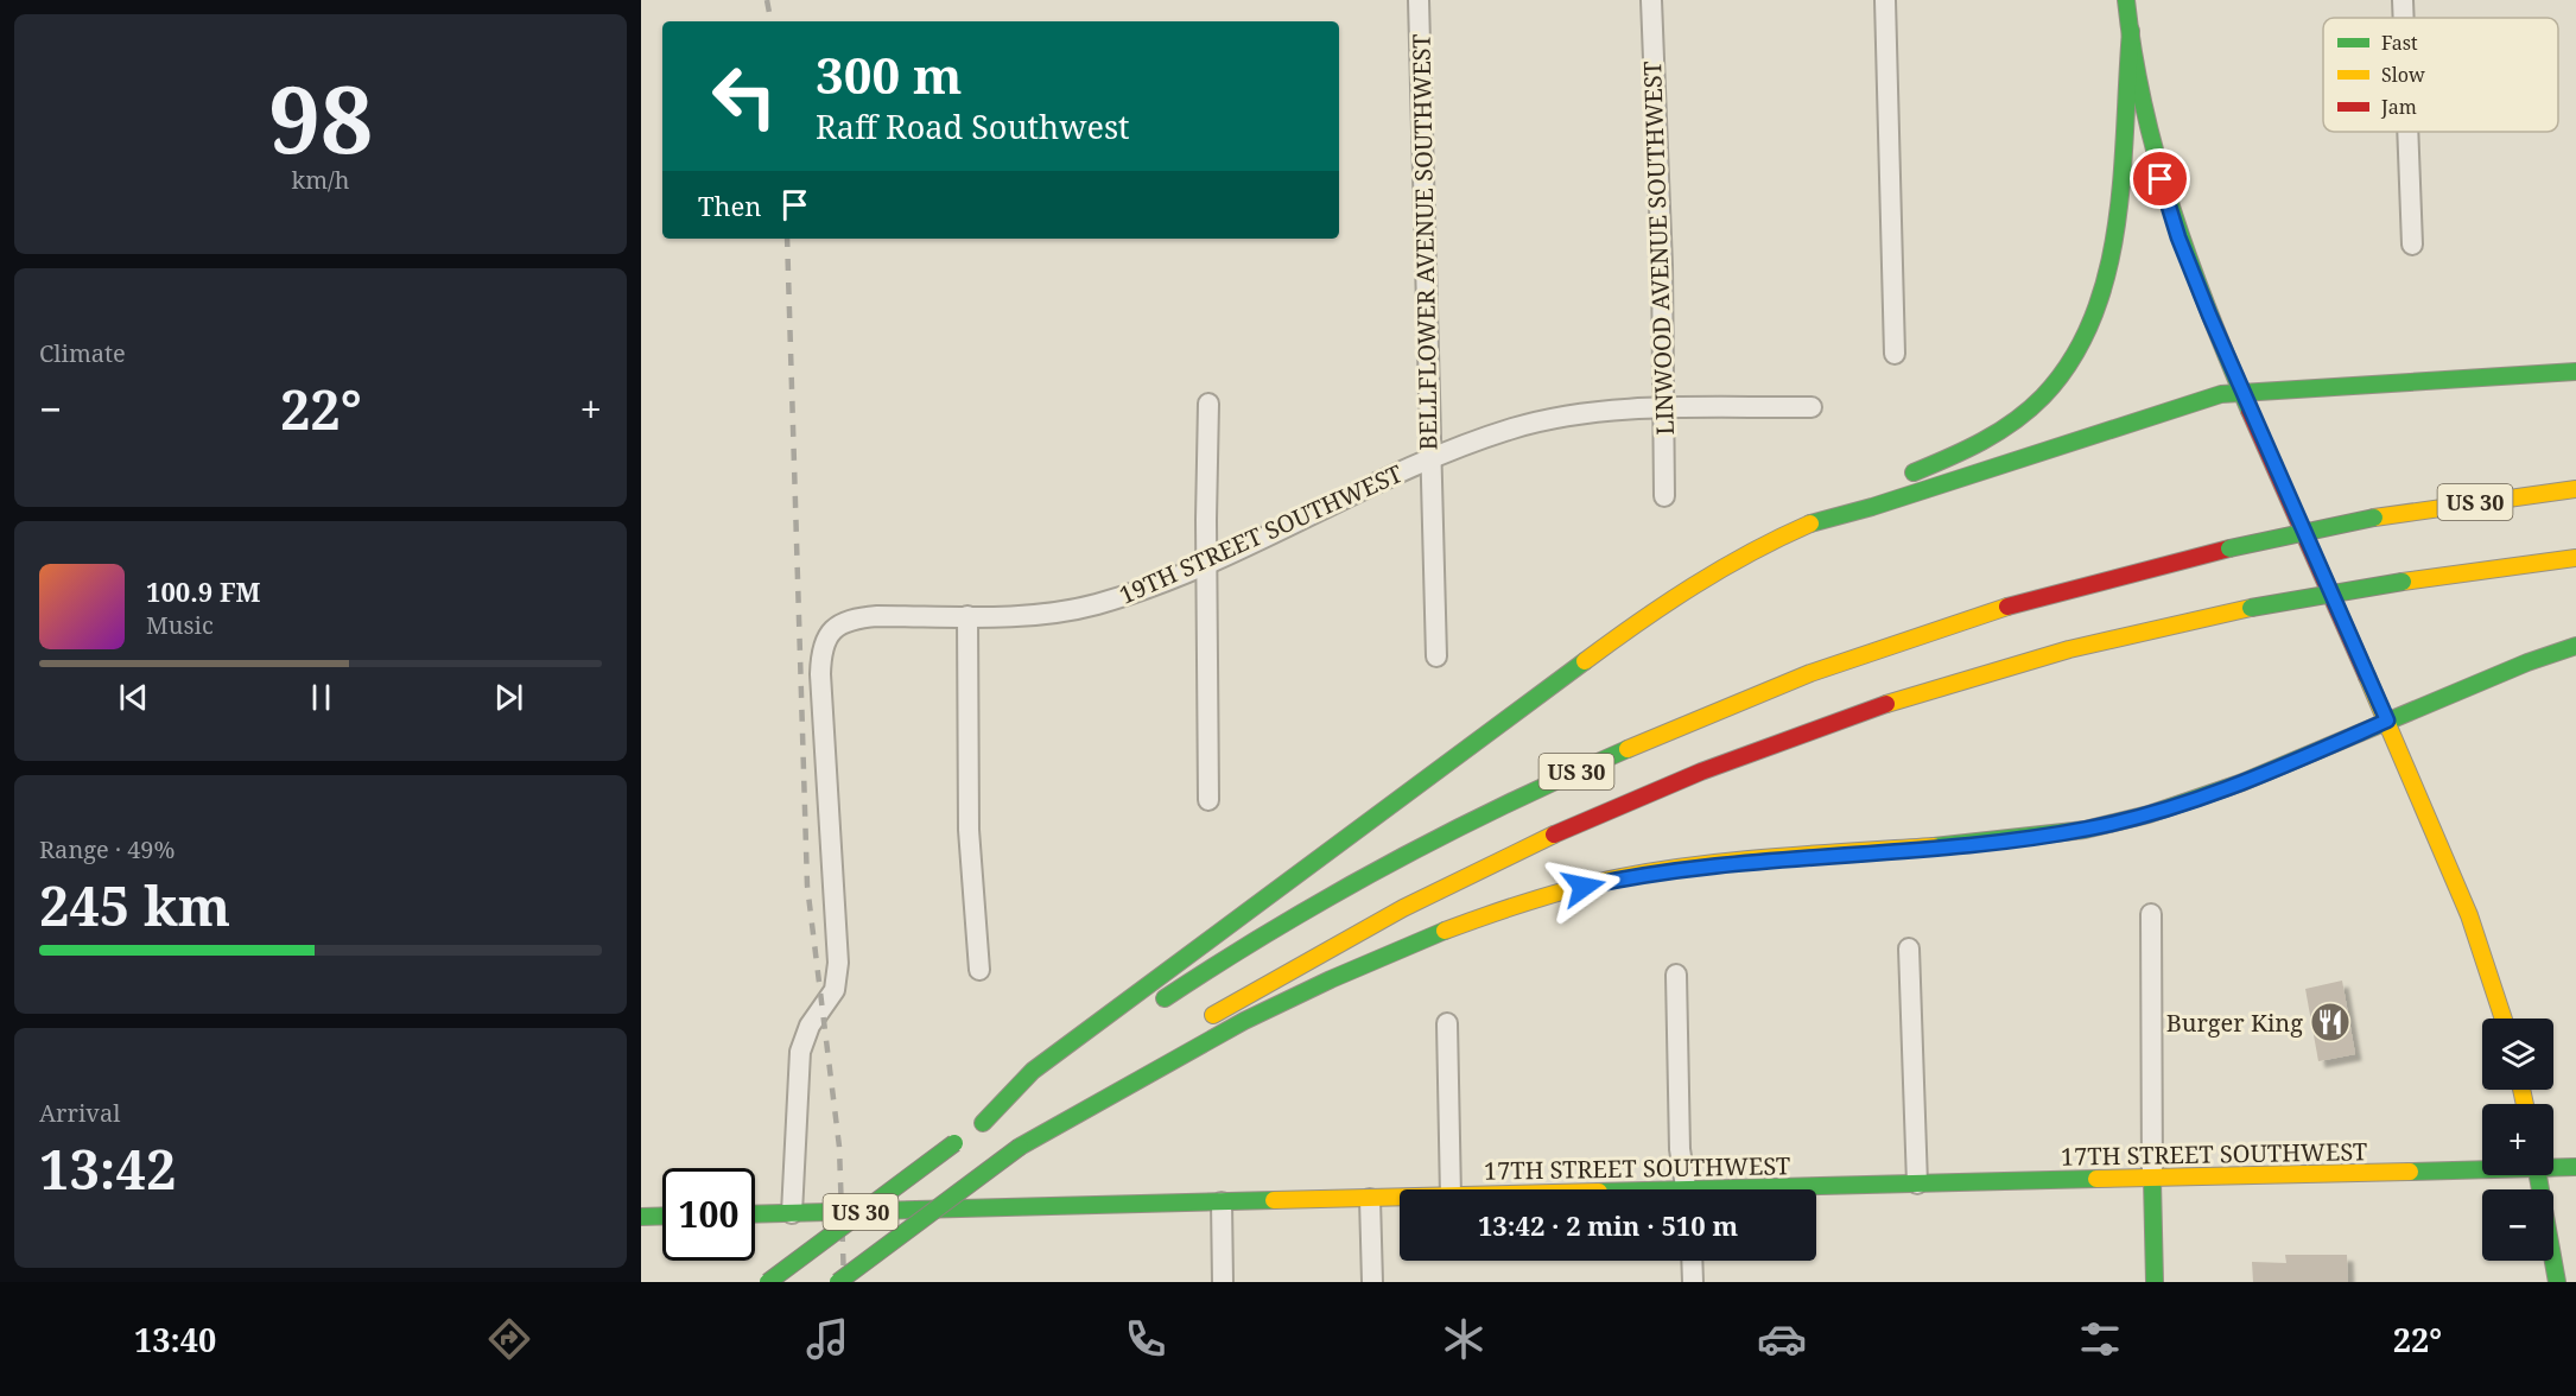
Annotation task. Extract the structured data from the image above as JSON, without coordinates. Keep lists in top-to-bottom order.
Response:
{
  "streets": {
    "main road": ["US 30", "17TH STREET SOUTHWEST"],
    "street": ["BELLFLOWER AVENUE SOUTHWEST", "LINWOOD AVENUE SOUTHWEST", "19TH STREET SOUTHWEST"]
  },
  "crossings": [
    ["BELLFLOWER AVENUE SOUTHWEST", "19TH STREET SOUTHWEST"],
    ["LINWOOD AVENUE SOUTHWEST", "19TH STREET SOUTHWEST"],
    ["19TH STREET SOUTHWEST", "17TH STREET SOUTHWEST"]
  ],
  "places": {
    "restaurant": ["Burger King"]
  },
  "legend": ["Fast", "Slow", "Jam"],
  "page": {
    "tile": [
      ["98", "km/h"],
      "Climate",
      ["Range · 49%", "245 km"],
      ["Arrival", "13:42"]
    ],
    "turn": ["300 m", "Raff Road Southwest"],
    "then": "Then",
    "heat": ["−", "22°", "+"],
    "song": ["100.9 FM", "Music"],
    "map_buttons": ["+", "−"],
    "limit": "100",
    "trip": "13:42 · 2 min · 510 m",
    "tabs": ["13:40", "22°"]
  }
}
